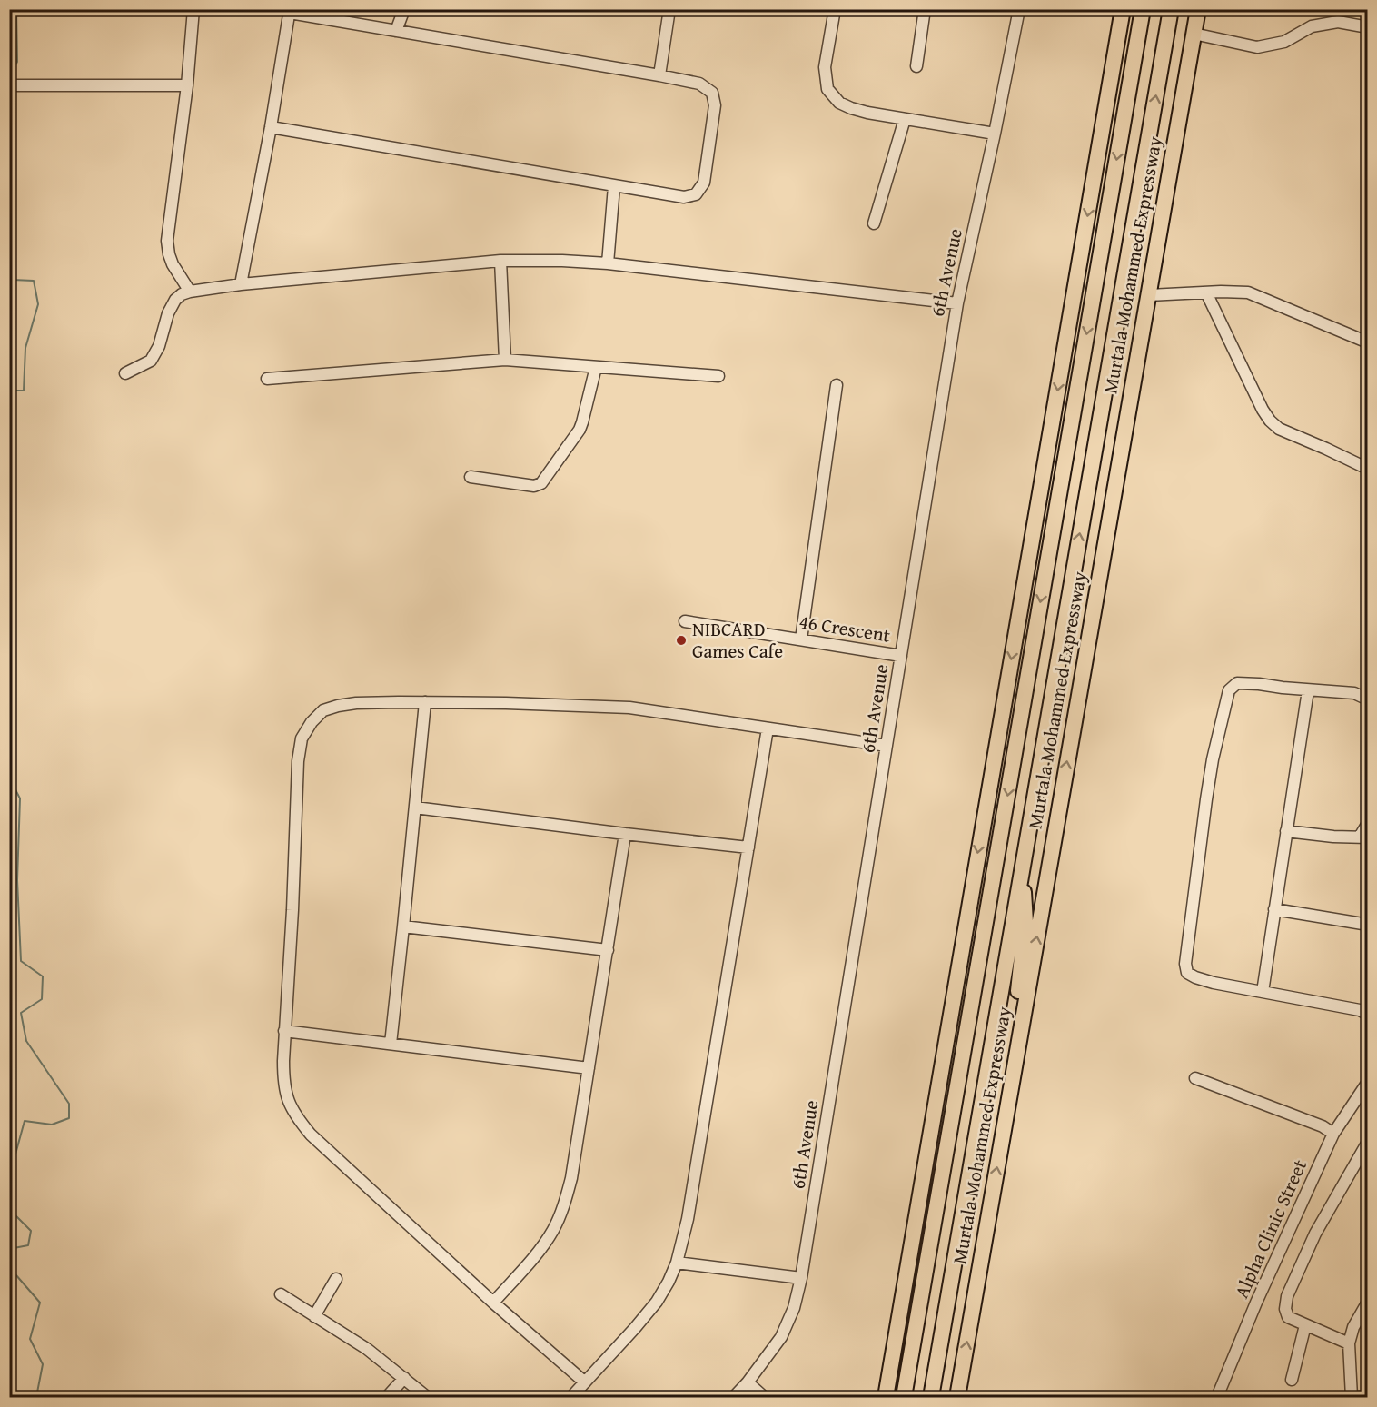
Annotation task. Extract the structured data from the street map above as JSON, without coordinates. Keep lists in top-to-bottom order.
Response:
{
  "streets": {
    "highway": ["Murtala Mohammed Expressway"],
    "street": ["6th Avenue", "46 Crescent", "Alpha Clinic Street"]
  },
  "crossings": [
    ["6th Avenue", "46 Crescent"]
  ],
  "places": ["NIBCARD Games Cafe"]
}
